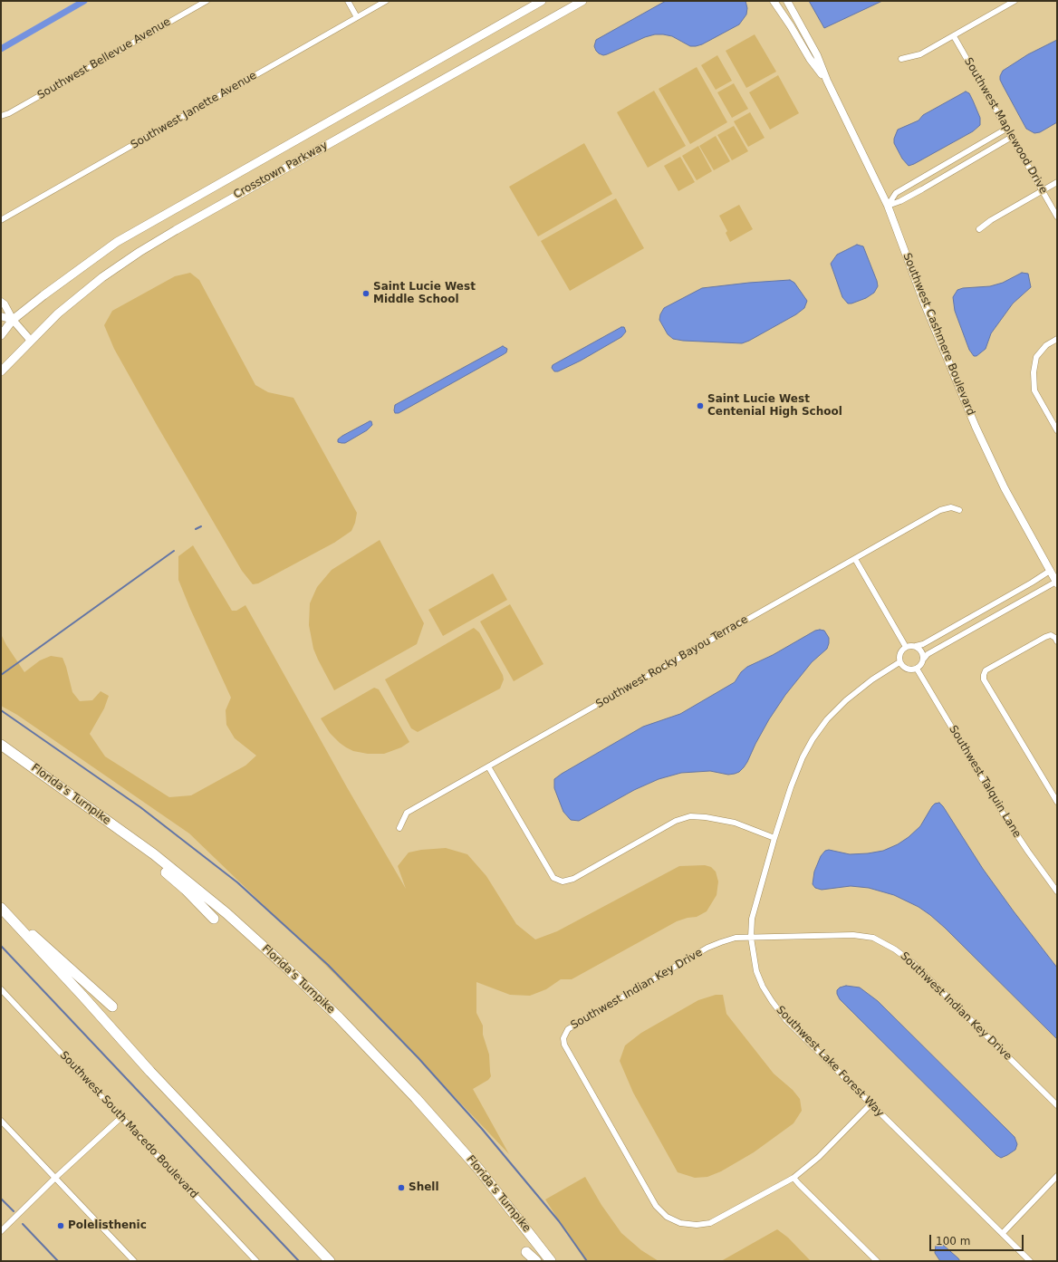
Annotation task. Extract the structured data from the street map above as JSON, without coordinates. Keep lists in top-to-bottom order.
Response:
{
  "streets": {
    "highway": ["Florida's Turnpike"],
    "main road": ["Crosstown Parkway"],
    "street": [
      "Southwest Bellevue Avenue",
      "Southwest Janette Avenue",
      "Southwest Maplewood Drive",
      "Southwest Cashmere Boulevard",
      "Southwest Rocky Bayou Terrace",
      "Southwest Talquin Lane",
      "Southwest Indian Key Drive",
      "Southwest Lake Forest Way",
      "Southwest South Macedo Boulevard"
    ]
  },
  "crossings": [
    ["Southwest Talquin Lane", "Southwest Lake Forest Way"],
    ["Southwest Indian Key Drive", "Southwest Lake Forest Way"]
  ],
  "places": [
    "Saint Lucie West Middle School",
    "Saint Lucie West Centenial High School",
    "Shell",
    "Polelisthenic"
  ],
  "scale_bar": "100 m"
}
